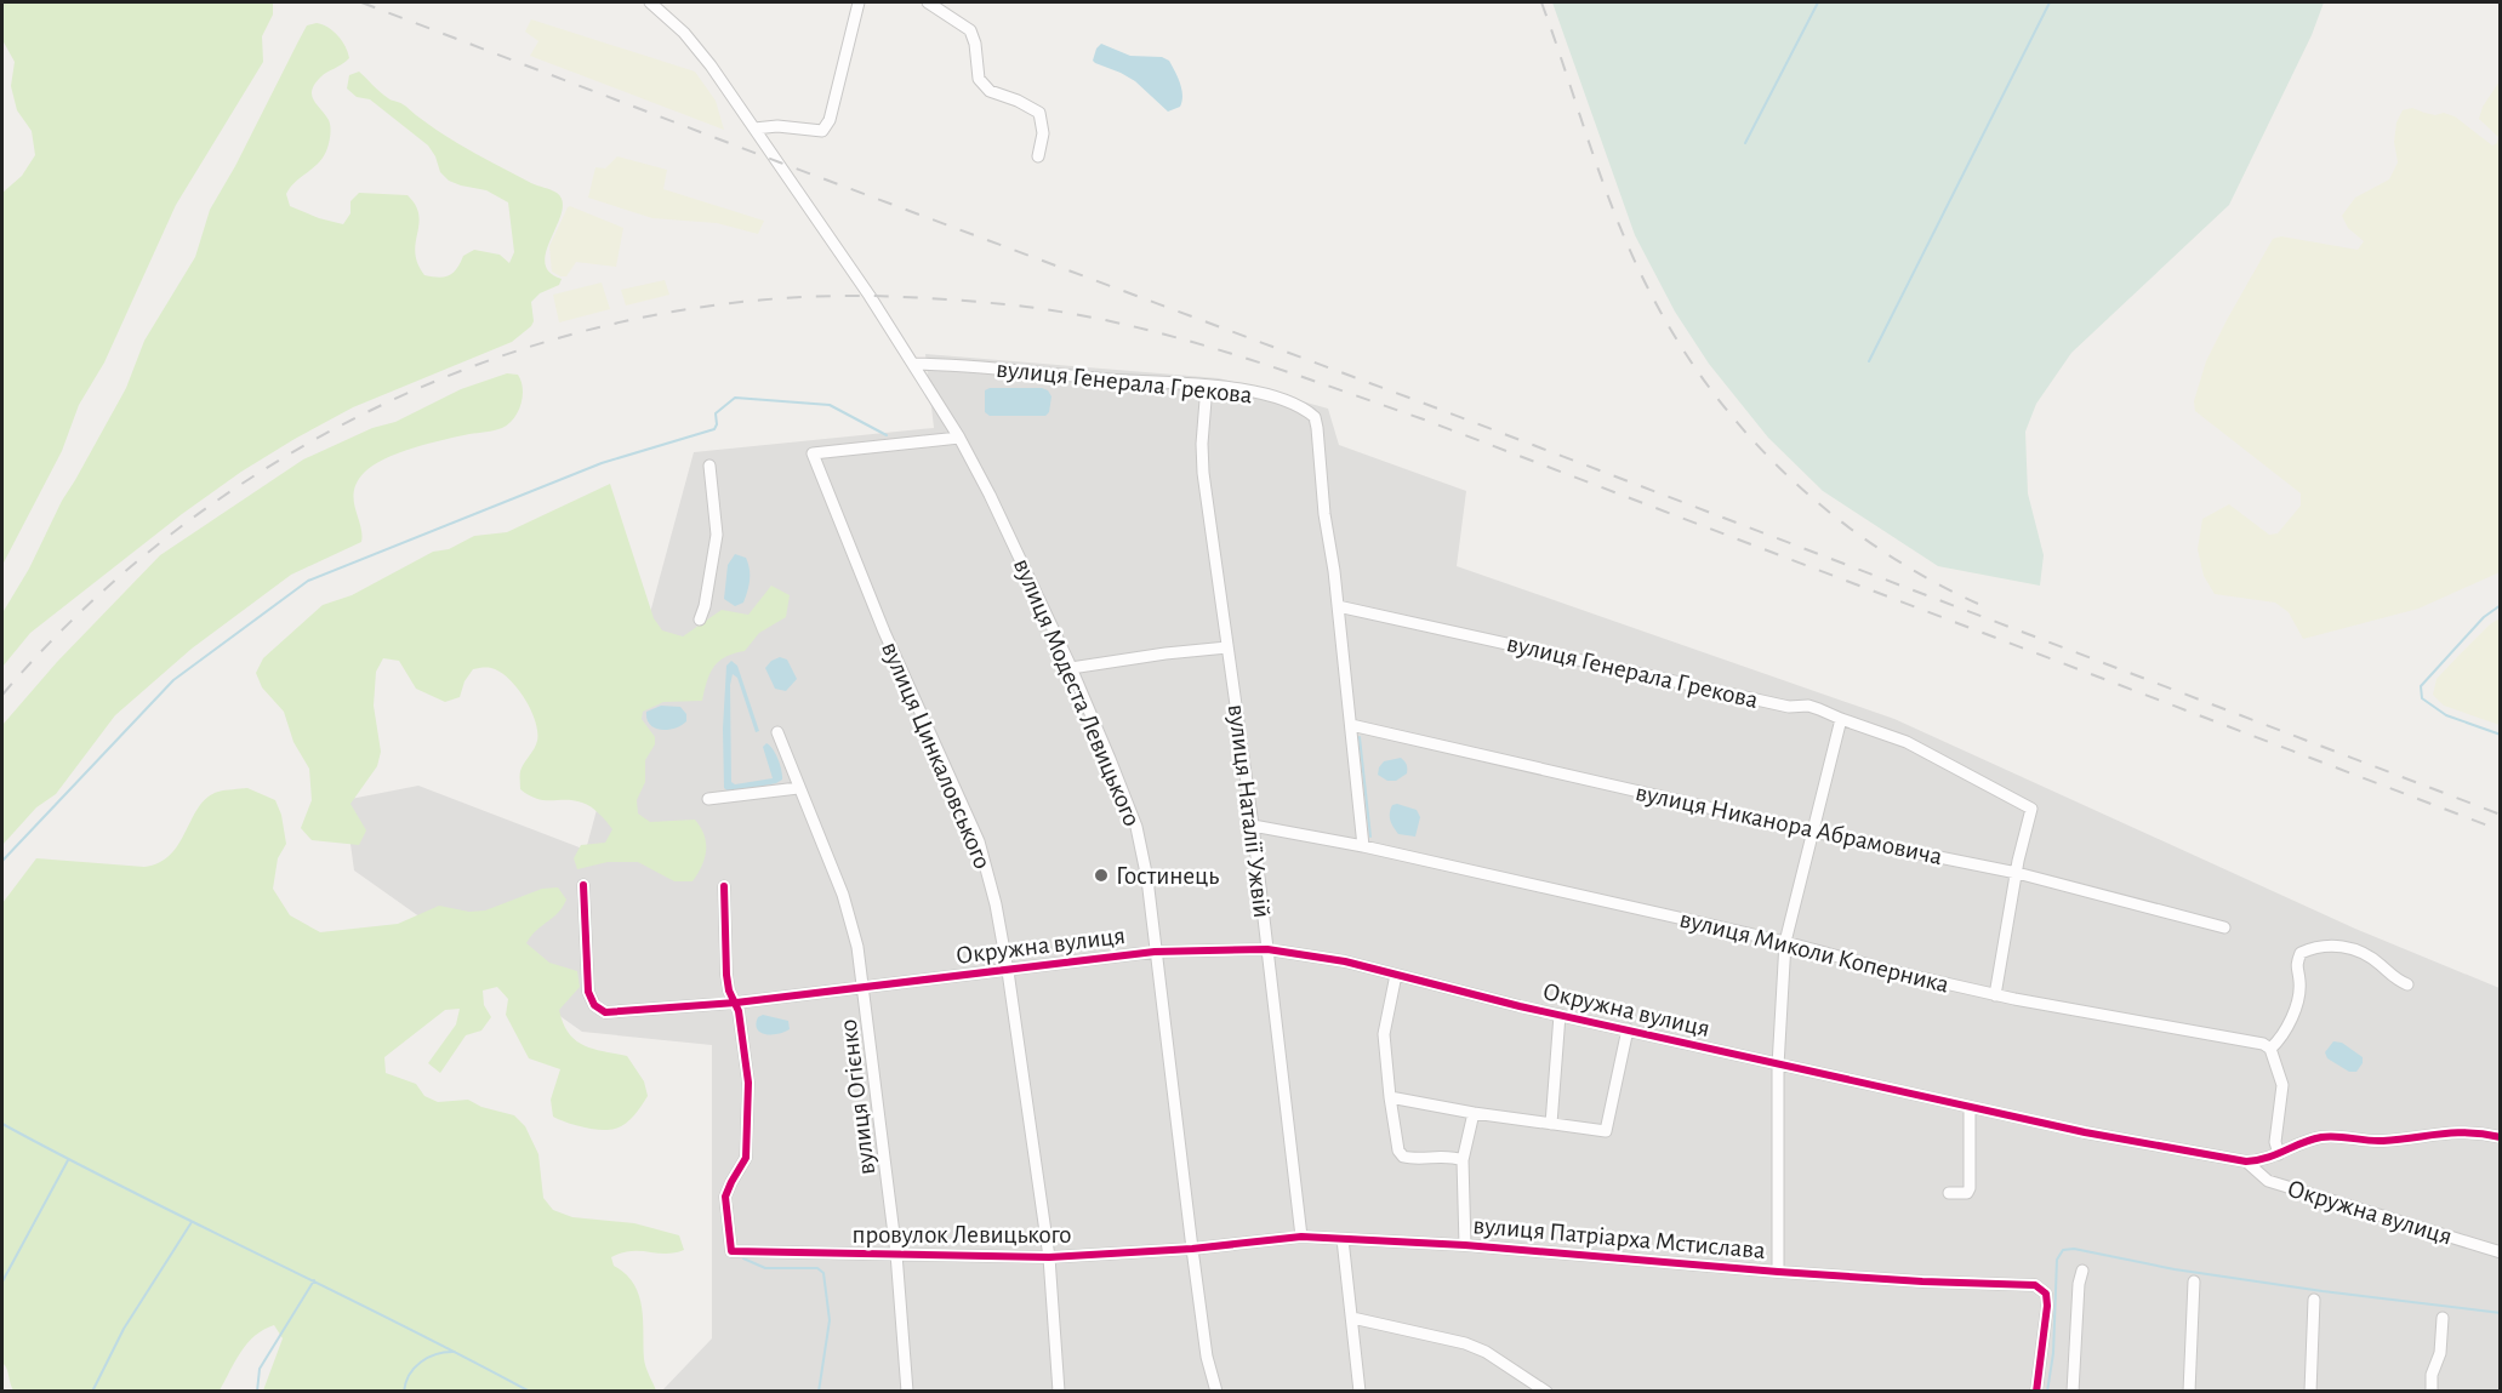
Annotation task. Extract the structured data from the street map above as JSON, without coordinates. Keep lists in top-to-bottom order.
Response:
{
  "streets": {
    "street": [
      "вулиця Генерала Грекова",
      "вулиця Модеста Левицького",
      "вулиця Цинкаловського",
      "вулиця Наталії Ужвій",
      "вулиця Никанора Абрамовича",
      "Окружна вулиця",
      "вулиця Миколи Коперника",
      "вулиця Огієнко",
      "провулок Левицького",
      "вулиця Патріарха Мстислава"
    ]
  },
  "crossings": [
    ["вулиця Генерала Грекова", "вулиця Модеста Левицького"],
    ["вулиця Генерала Грекова", "вулиця Наталії Ужвій"],
    ["вулиця Генерала Грекова", "вулиця Никанора Абрамовича"],
    ["вулиця Генерала Грекова", "вулиця Миколи Коперника"],
    ["вулиця Модеста Левицького", "вулиця Цинкаловського"],
    ["вулиця Модеста Левицького", "Окружна вулиця"],
    ["вулиця Модеста Левицького", "провулок Левицького"],
    ["вулиця Модеста Левицького", "вулиця Патріарха Мстислава"],
    ["вулиця Цинкаловського", "Окружна вулиця"],
    ["вулиця Цинкаловського", "провулок Левицького"],
    ["вулиця Наталії Ужвій", "Окружна вулиця"],
    ["вулиця Наталії Ужвій", "вулиця Миколи Коперника"],
    ["вулиця Наталії Ужвій", "вулиця Патріарха Мстислава"],
    ["Окружна вулиця", "вулиця Огієнко"],
    ["Окружна вулиця", "провулок Левицького"],
    ["вулиця Огієнко", "провулок Левицького"],
    ["провулок Левицького", "вулиця Патріарха Мстислава"]
  ],
  "places": ["Гостинець"]
}
